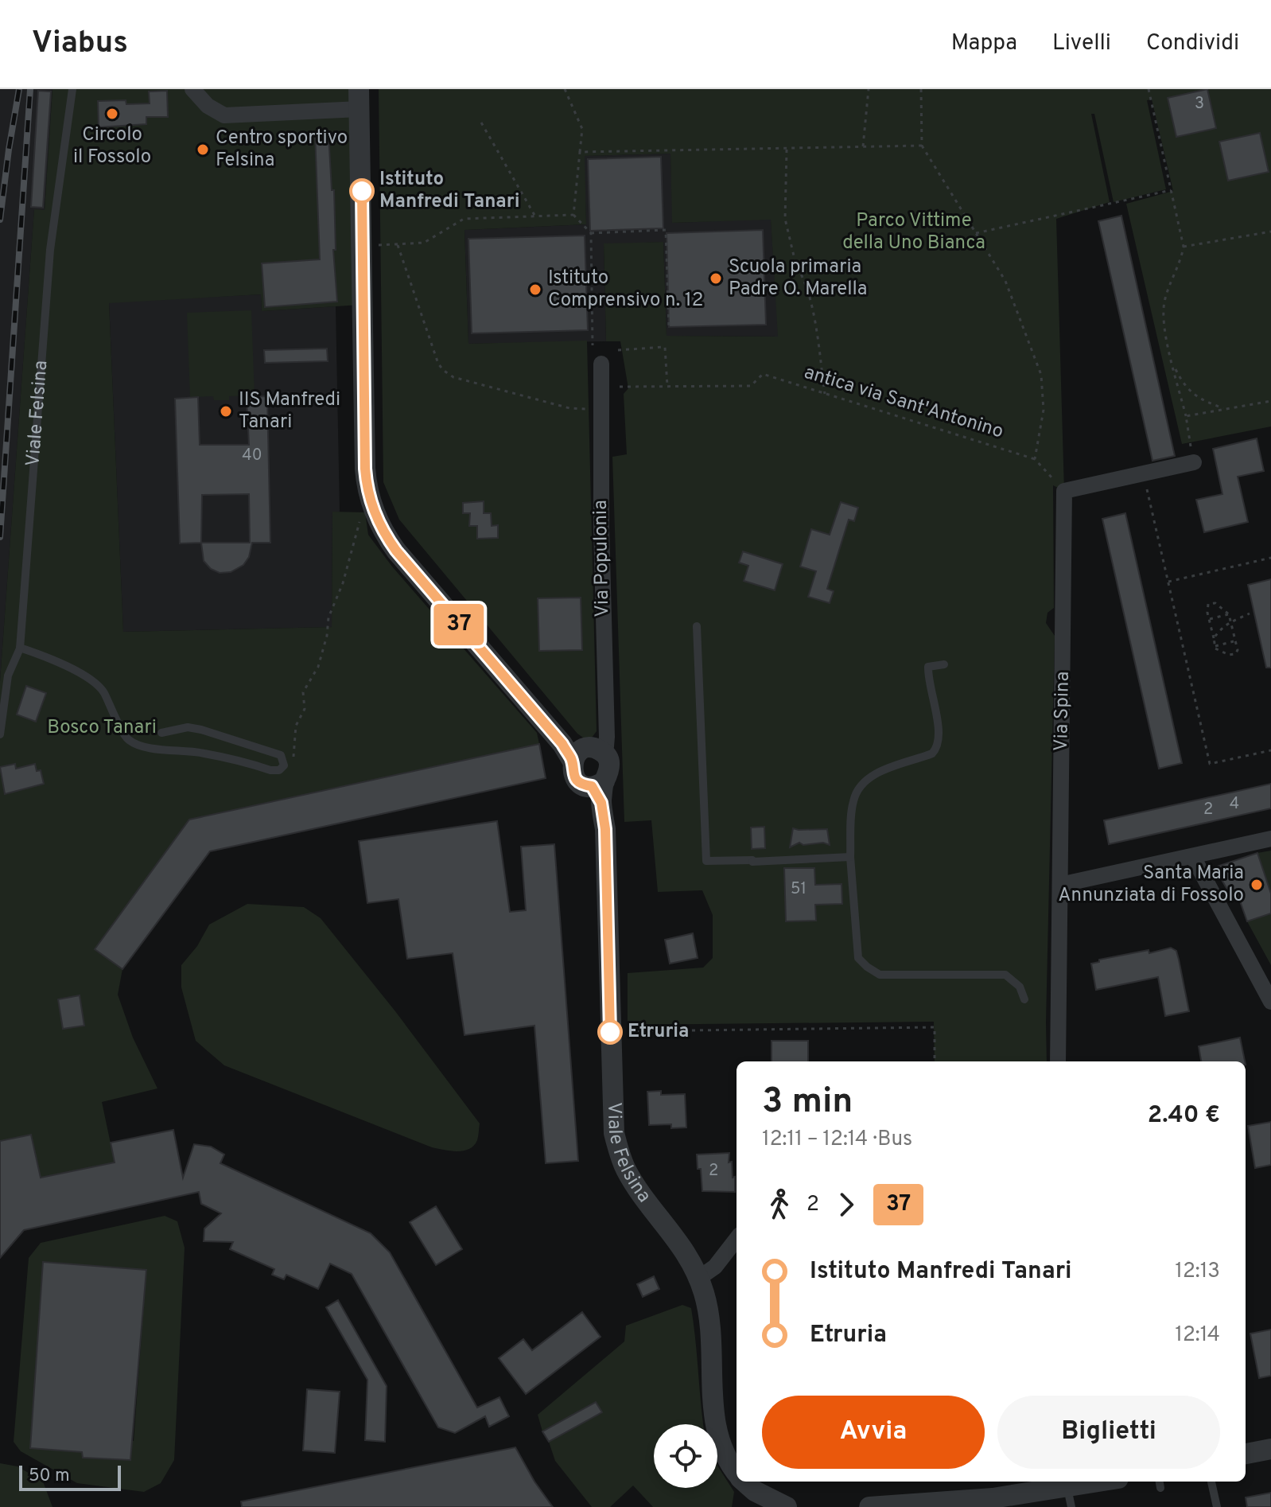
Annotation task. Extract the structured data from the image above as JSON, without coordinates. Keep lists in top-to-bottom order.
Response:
{
  "streets": {
    "street": ["Viale Felsina", "Via Populonia", "Via Spina"],
    "path": ["antica via Sant'Antonino"]
  },
  "crossings": [
    ["Viale Felsina", "Via Populonia"]
  ],
  "parks": ["Parco Vittime della Uno Bianca", "Bosco Tanari"],
  "places": [
    "Circolo il Fossolo",
    "Centro sportivo Felsina",
    "Istituto Manfredi Tanari",
    "Scuola primaria Padre O. Marella",
    "Istituto Comprensivo n. 12",
    "IIS Manfredi Tanari",
    "Santa Maria Annunziata di Fossolo",
    "Etruria"
  ],
  "lines": ["bus line 37"],
  "house_numbers": [
    "3",
    "40",
    "4",
    "2",
    "51",
    "2"
  ],
  "scale_bar": "50 m",
  "page": {
    "header": "Viabus",
    "nav": ["Mappa", "Livelli", "Condividi"],
    "on_map": "37",
    "heading": ["3 min", "12:11 – 12:14 · Bus", "2.40 €"],
    "legs": ["2", "37"],
    "list": [
      {
        "name": "Istituto Manfredi Tanari",
        "value": "12:13"
      },
      {
        "name": "Etruria",
        "value": "12:14"
      }
    ],
    "buttons": ["Avvia", "Biglietti"],
    "scale": "50 m"
  }
}
